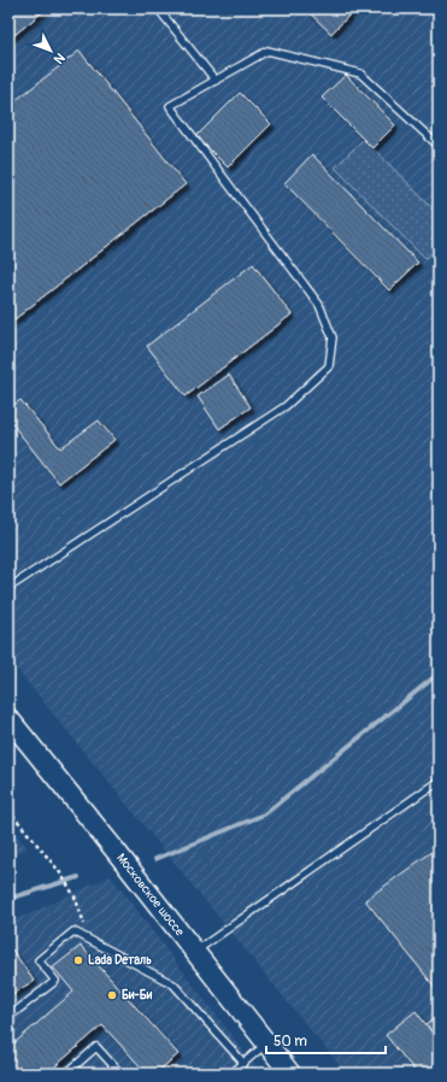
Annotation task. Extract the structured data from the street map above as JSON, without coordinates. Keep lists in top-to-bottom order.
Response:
{
  "streets": {
    "main road": ["Московское шоссе"]
  },
  "places": ["Lada Dеталь", "Би-Би"],
  "scale_bar": "50 m",
  "north": "bottom right"
}
